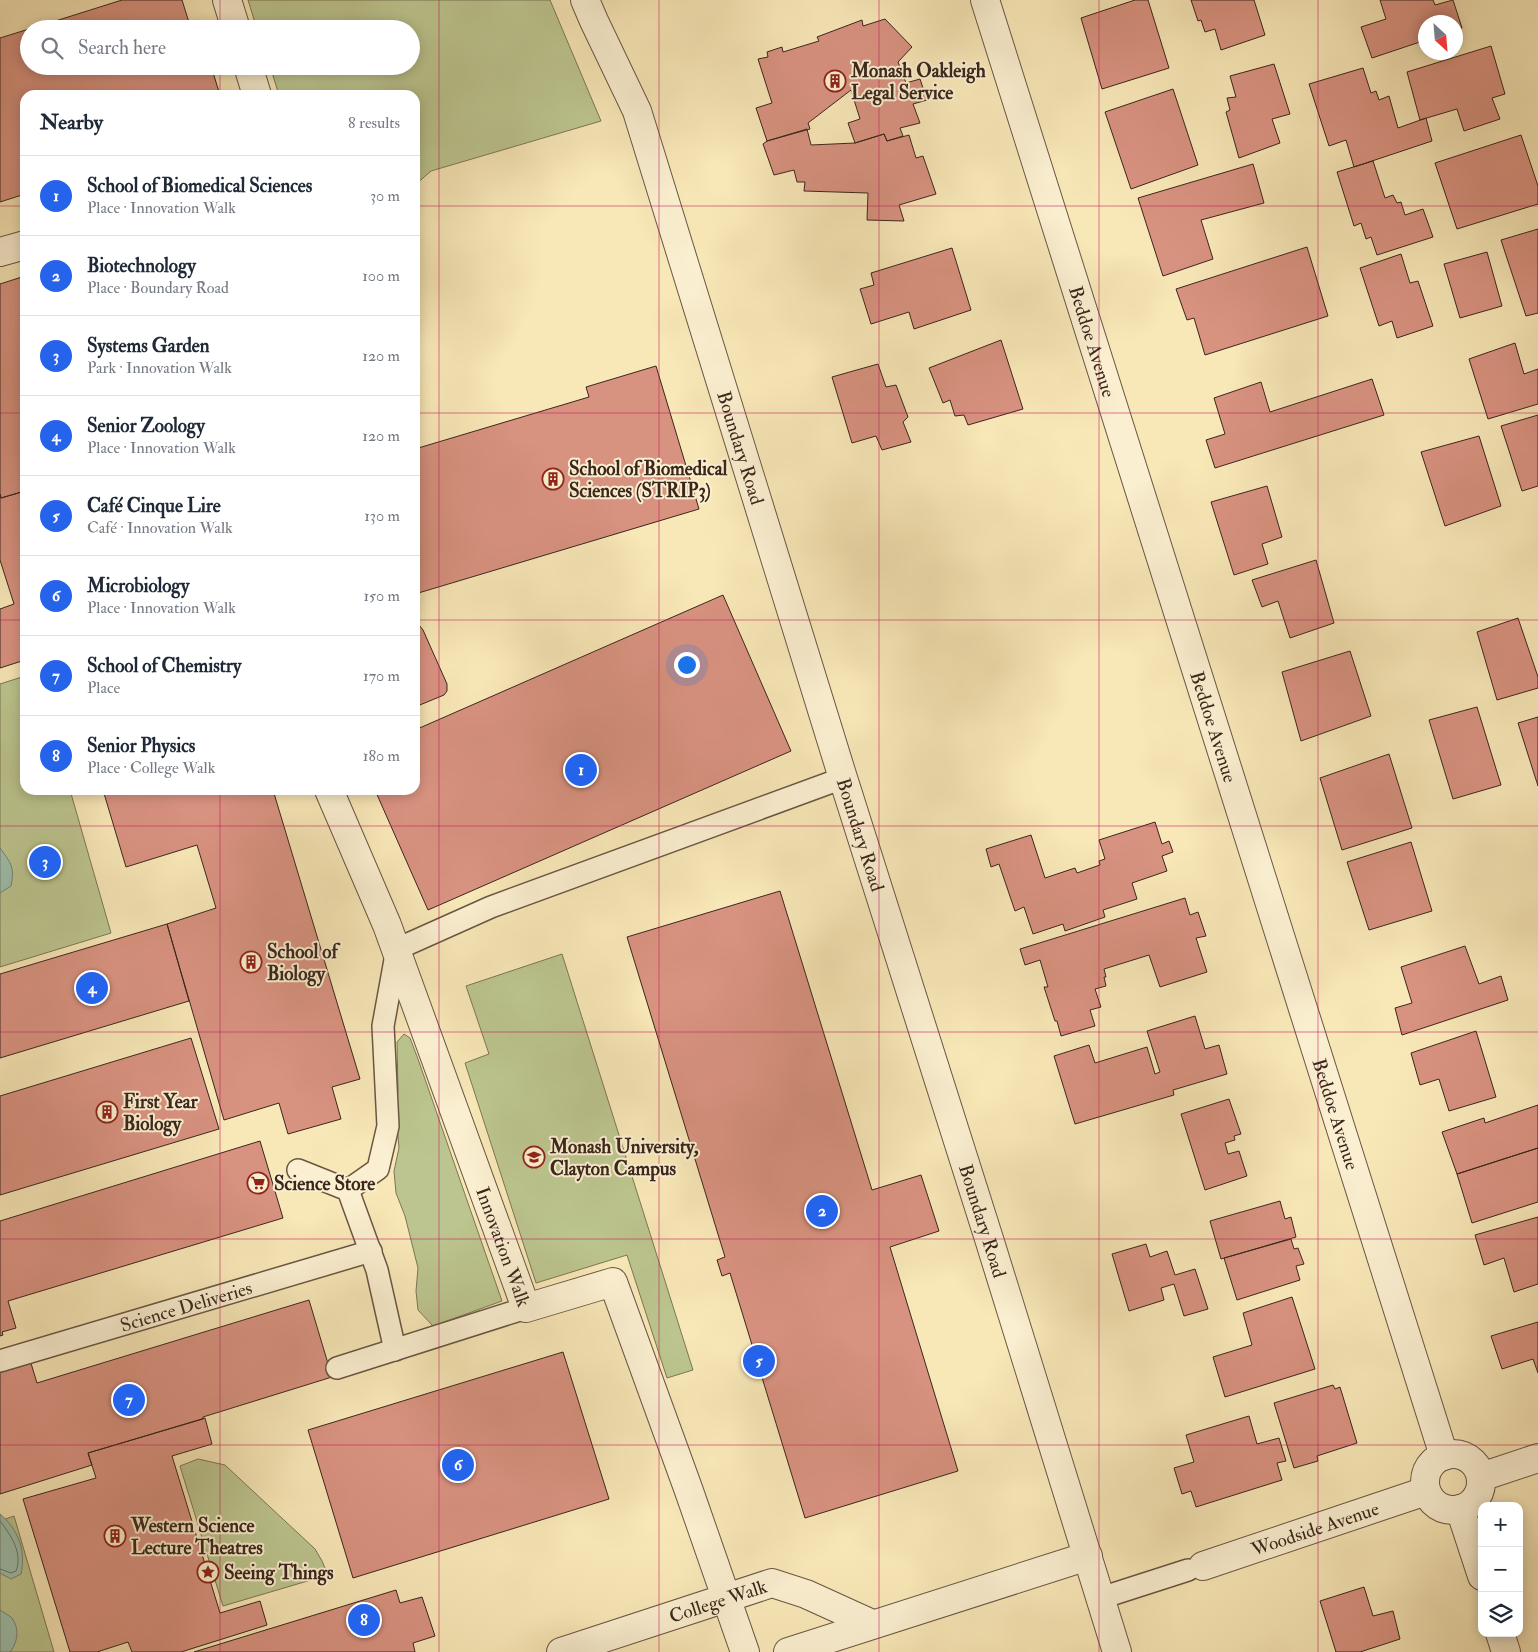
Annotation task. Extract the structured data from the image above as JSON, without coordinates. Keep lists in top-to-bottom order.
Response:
{
  "streets": {
    "street": [
      "Beddoe Avenue",
      "Boundary Road",
      "Innovation Walk",
      "Woodside Avenue",
      "College Walk"
    ],
    "lane": ["Science Deliveries"]
  },
  "crossings": [
    ["Beddoe Avenue", "Woodside Avenue"],
    ["Boundary Road", "Woodside Avenue"],
    ["Innovation Walk", "College Walk"]
  ],
  "places": {
    "building": [
      "Monash Oakleigh Legal Service",
      "School of Biomedical Sciences (STRIP3)",
      "School of Biology",
      "First Year Biology",
      "Western Science Lecture Theatres"
    ],
    "school or university": ["Monash University, Clayton Campus"],
    "supermarket": ["Science Store"],
    "place": ["Seeing Things"]
  },
  "north": "bottom right",
  "page": {
    "search": "Search here",
    "heading": ["Nearby", "8 results"],
    "list": [
      {
        "mark": "1",
        "name": "School of Biomedical Sciences",
        "note": "Place · Innovation Walk",
        "value": "30 m"
      },
      {
        "mark": "2",
        "name": "Biotechnology",
        "note": "Place · Boundary Road",
        "value": "100 m"
      },
      {
        "mark": "3",
        "name": "Systems Garden",
        "note": "Park · Innovation Walk",
        "value": "120 m"
      },
      {
        "mark": "4",
        "name": "Senior Zoology",
        "note": "Place · Innovation Walk",
        "value": "120 m"
      },
      {
        "mark": "5",
        "name": "Café Cinque Lire",
        "note": "Café · Innovation Walk",
        "value": "130 m"
      },
      {
        "mark": "6",
        "name": "Microbiology",
        "note": "Place · Innovation Walk",
        "value": "150 m"
      },
      {
        "mark": "7",
        "name": "School of Chemistry",
        "note": "Place",
        "value": "170 m"
      },
      {
        "mark": "8",
        "name": "Senior Physics",
        "note": "Place · College Walk",
        "value": "180 m"
      }
    ],
    "pins": [
      "1",
      "3",
      "4",
      "2",
      "5",
      "7",
      "6",
      "8"
    ],
    "map_buttons": ["+", "−"]
  }
}
